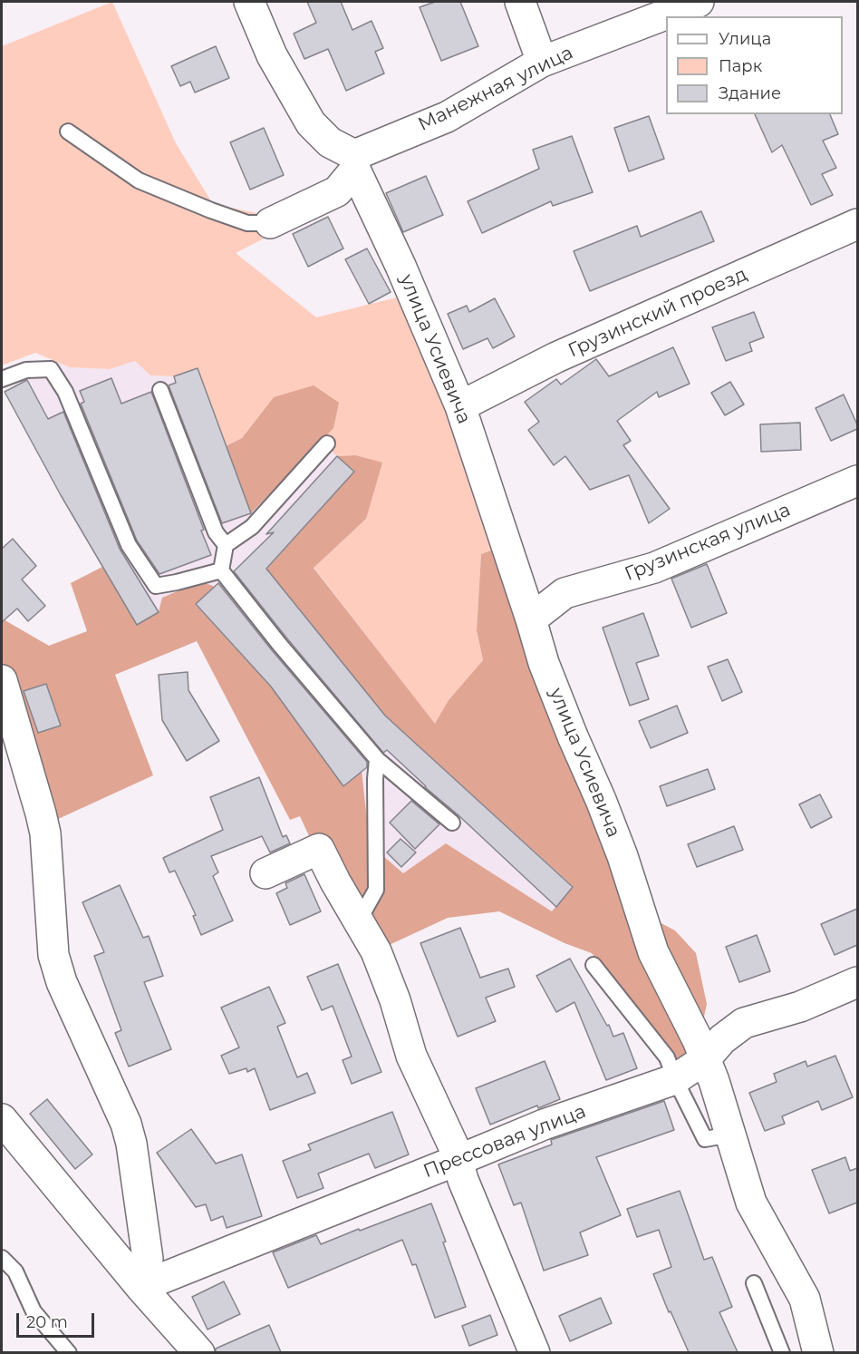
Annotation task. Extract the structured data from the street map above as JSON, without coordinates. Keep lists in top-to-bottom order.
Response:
{
  "streets": {
    "street": [
      "Манежная улица",
      "Грузинский проезд",
      "улица Усиевича",
      "Грузинская улица",
      "Прессовая улица"
    ]
  },
  "crossings": [
    ["Манежная улица", "улица Усиевича"],
    ["Грузинский проезд", "улица Усиевича"],
    ["улица Усиевича", "Грузинская улица"],
    ["улица Усиевича", "Прессовая улица"]
  ],
  "legend": ["Улица", "Парк", "Здание"],
  "scale_bar": "20 m"
}
